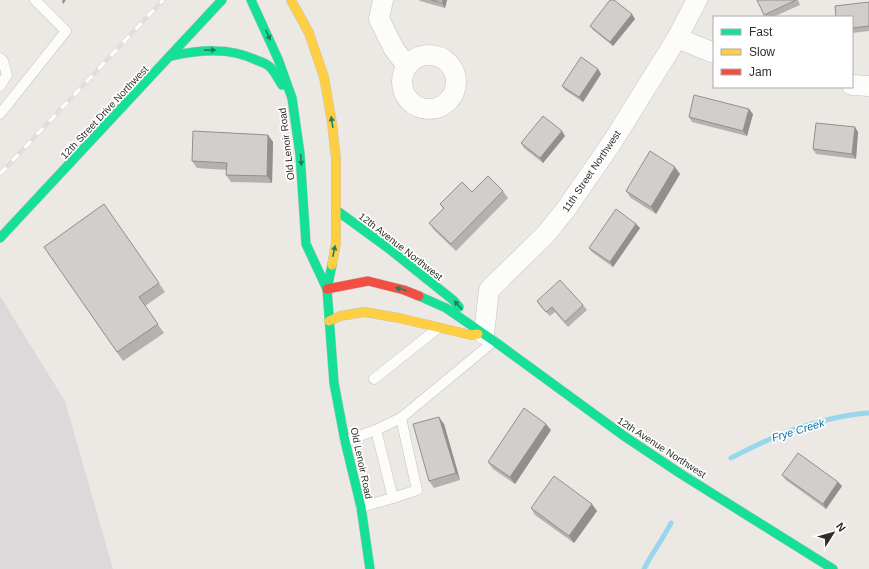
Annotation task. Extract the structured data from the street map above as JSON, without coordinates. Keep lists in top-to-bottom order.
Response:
{
  "streets": {
    "main road": ["12th Street Drive Northwest", "Old Lenoir Road", "12th Avenue Northwest"],
    "street": ["11th Street Northwest"]
  },
  "crossings": [
    ["Old Lenoir Road", "12th Avenue Northwest"],
    ["11th Street Northwest", "12th Avenue Northwest"]
  ],
  "one_way": ["12th Avenue Northwest"],
  "water": ["Frye Creek"],
  "legend": ["Fast", "Slow", "Jam"],
  "north": "top right"
}
